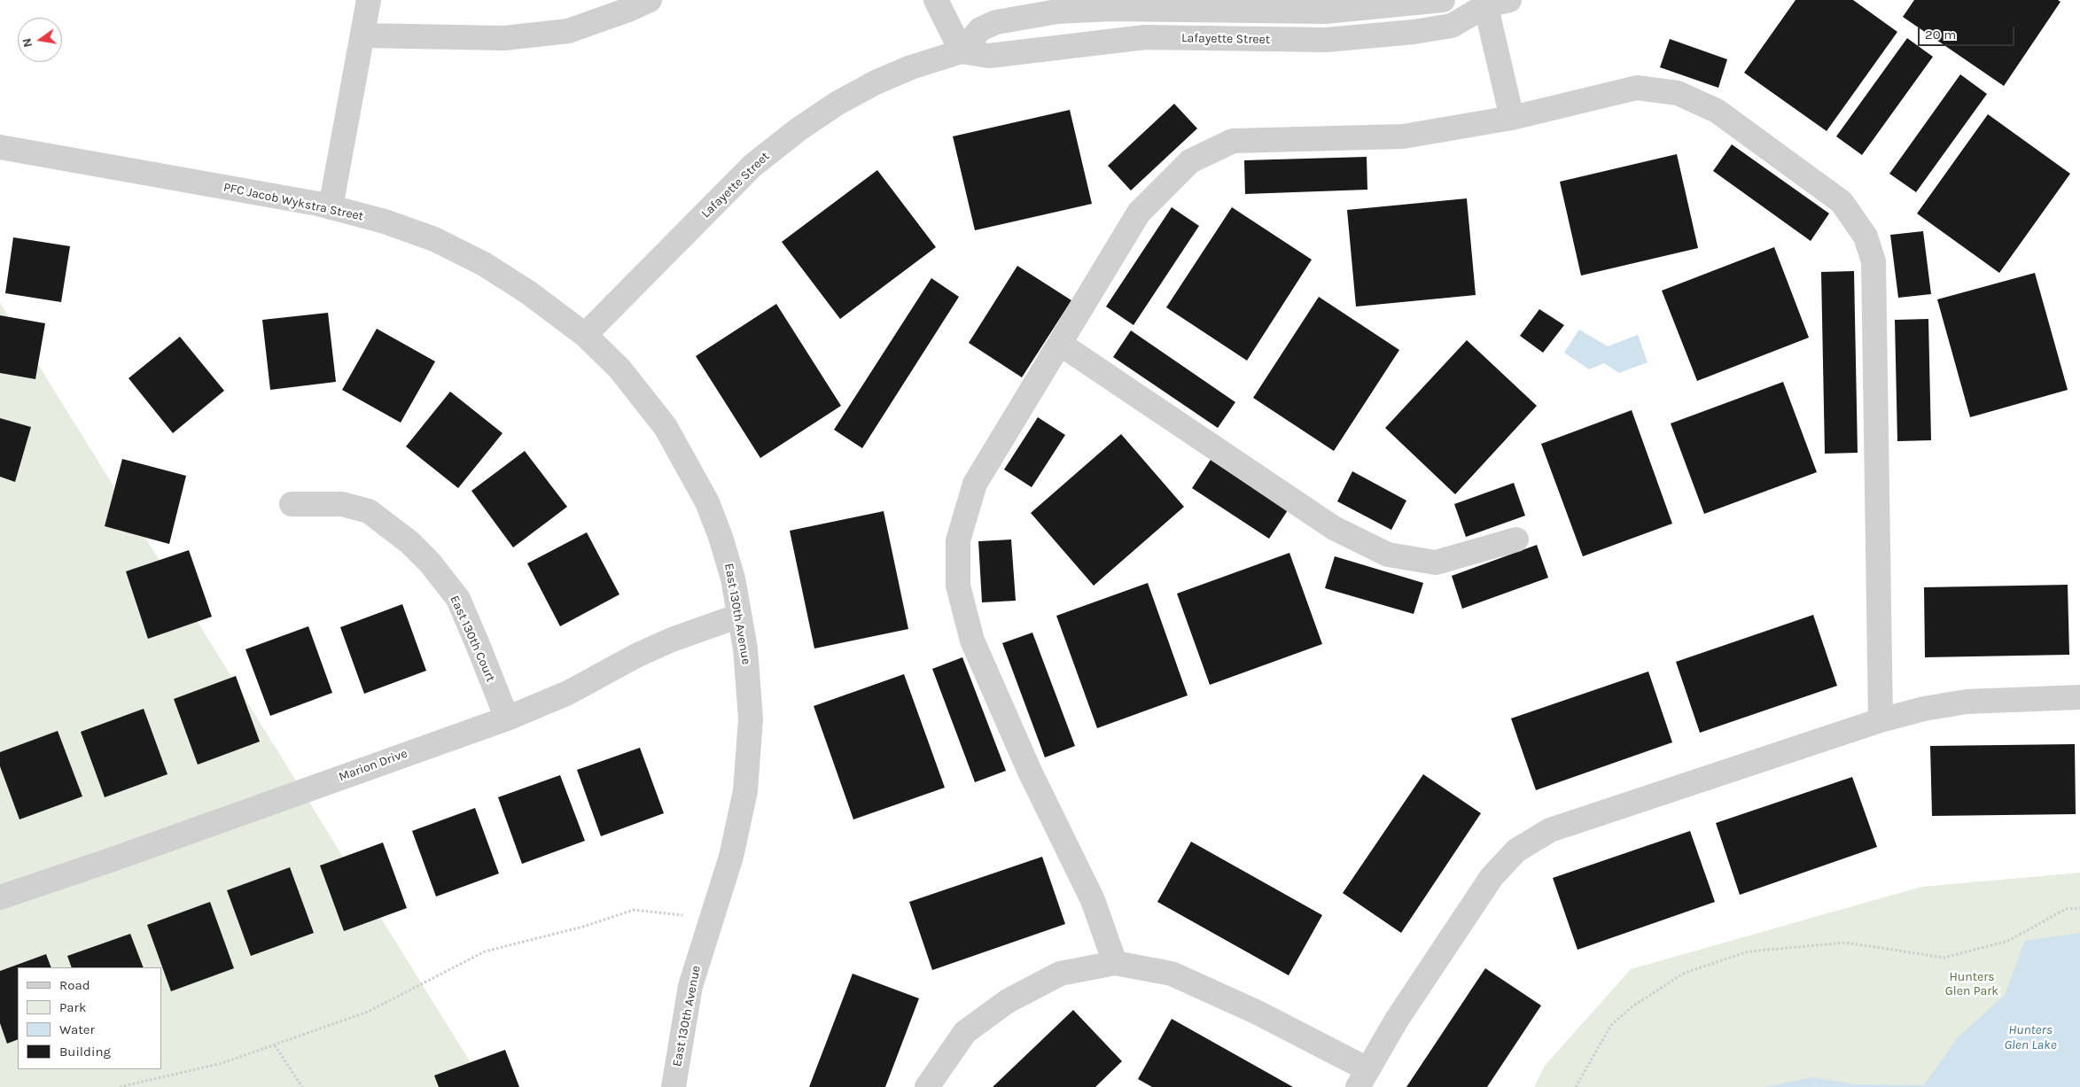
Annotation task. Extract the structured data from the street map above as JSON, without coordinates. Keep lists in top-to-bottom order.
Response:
{
  "streets": {
    "street": [
      "Lafayette Street",
      "PFC Jacob Wykstra Street",
      "East 130th Avenue",
      "East 130th Court",
      "Marion Drive"
    ]
  },
  "crossings": [
    ["Lafayette Street", "PFC Jacob Wykstra Street"],
    ["Lafayette Street", "East 130th Avenue"],
    ["PFC Jacob Wykstra Street", "East 130th Avenue"],
    ["East 130th Avenue", "Marion Drive"],
    ["East 130th Court", "Marion Drive"]
  ],
  "water": ["Hunters Glen Lake"],
  "parks": ["Hunters Glen Park"],
  "legend": [
    "Road",
    "Park",
    "Water",
    "Building"
  ],
  "scale_bar": "20 m",
  "north": "left"
}
